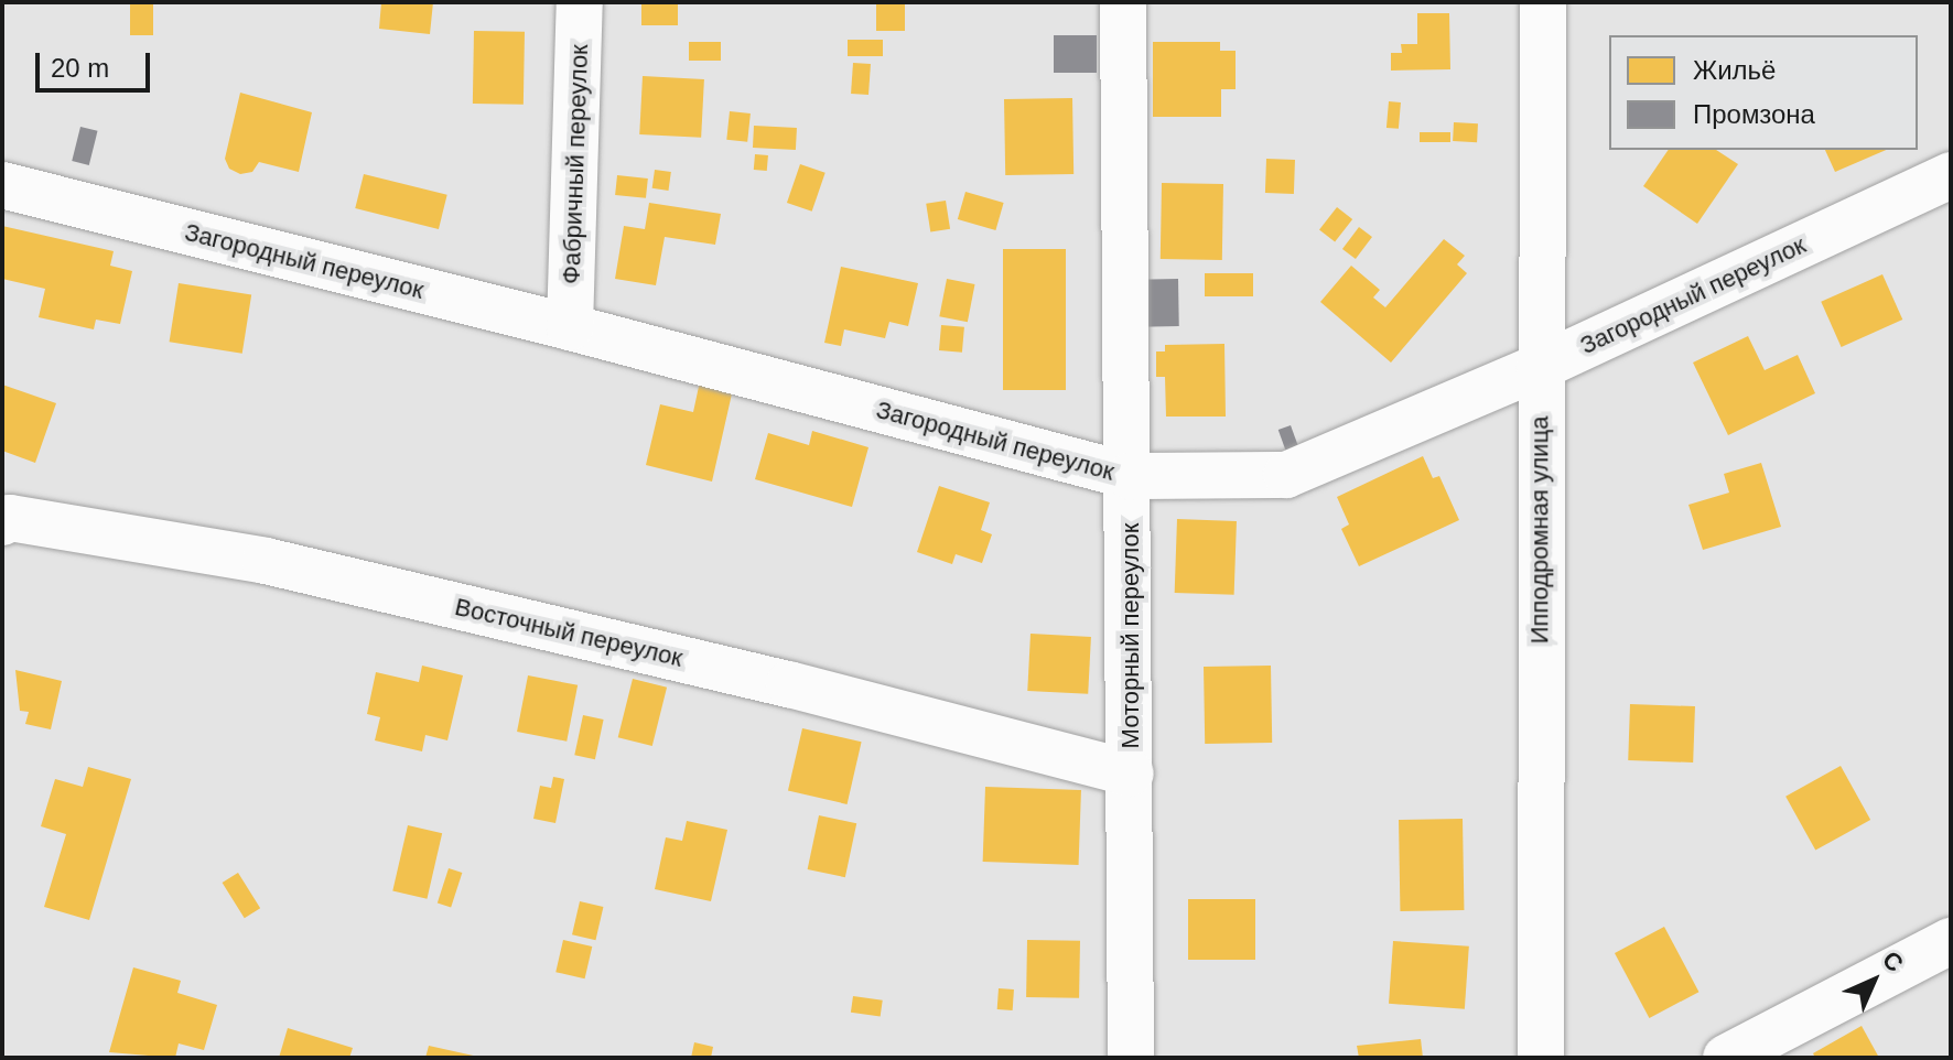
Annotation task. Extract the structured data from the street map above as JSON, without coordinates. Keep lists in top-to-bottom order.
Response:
{
  "streets": {
    "street": [
      "Фабричный переулок",
      "Загородный переулок",
      "Ипподромная улица",
      "Восточный переулок",
      "Моторный переулок"
    ]
  },
  "crossings": [
    ["Фабричный переулок", "Загородный переулок"],
    ["Загородный переулок", "Ипподромная улица"],
    ["Загородный переулок", "Моторный переулок"],
    ["Восточный переулок", "Моторный переулок"]
  ],
  "legend": ["Жильё", "Промзона"],
  "scale_bar": "20 m",
  "north": "top right"
}
